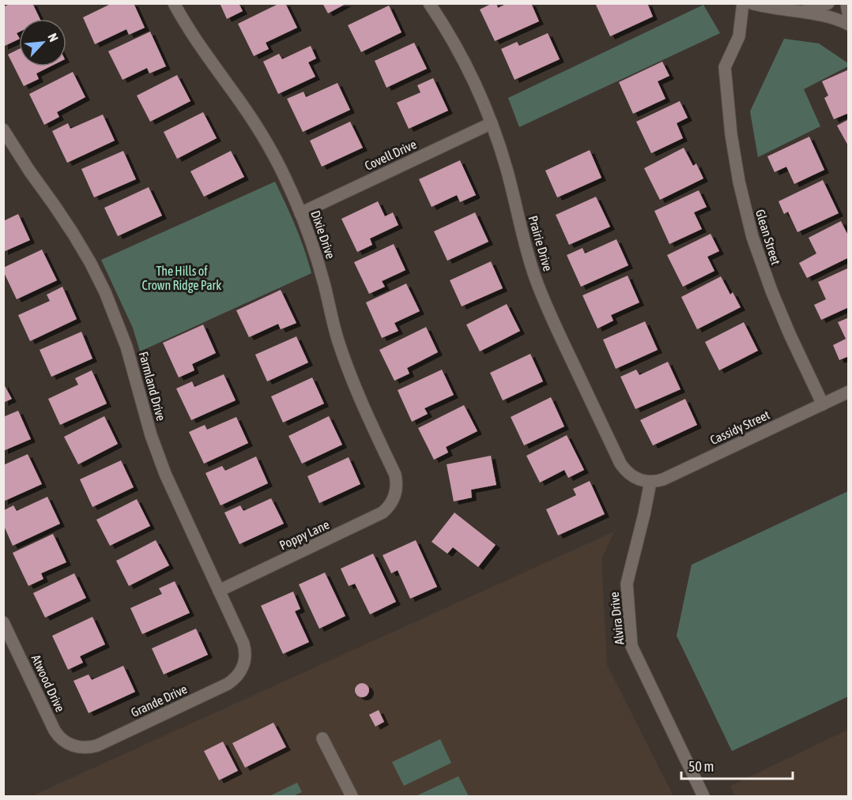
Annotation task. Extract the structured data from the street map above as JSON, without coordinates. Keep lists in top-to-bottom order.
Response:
{
  "streets": {
    "street": [
      "Covell Drive",
      "Dixie Drive",
      "Glean Street",
      "Prairie Drive",
      "Farmland Drive",
      "Cassidy Street",
      "Poppy Lane",
      "Alvira Drive",
      "Atwood Drive",
      "Grande Drive"
    ]
  },
  "crossings": [
    ["Covell Drive", "Dixie Drive"],
    ["Covell Drive", "Prairie Drive"],
    ["Dixie Drive", "Poppy Lane"],
    ["Glean Street", "Cassidy Street"],
    ["Prairie Drive", "Cassidy Street"],
    ["Prairie Drive", "Alvira Drive"],
    ["Farmland Drive", "Poppy Lane"],
    ["Farmland Drive", "Grande Drive"],
    ["Cassidy Street", "Alvira Drive"],
    ["Atwood Drive", "Grande Drive"]
  ],
  "parks": ["The Hills of Crown Ridge Park"],
  "scale_bar": "50 m",
  "north": "top right"
}
